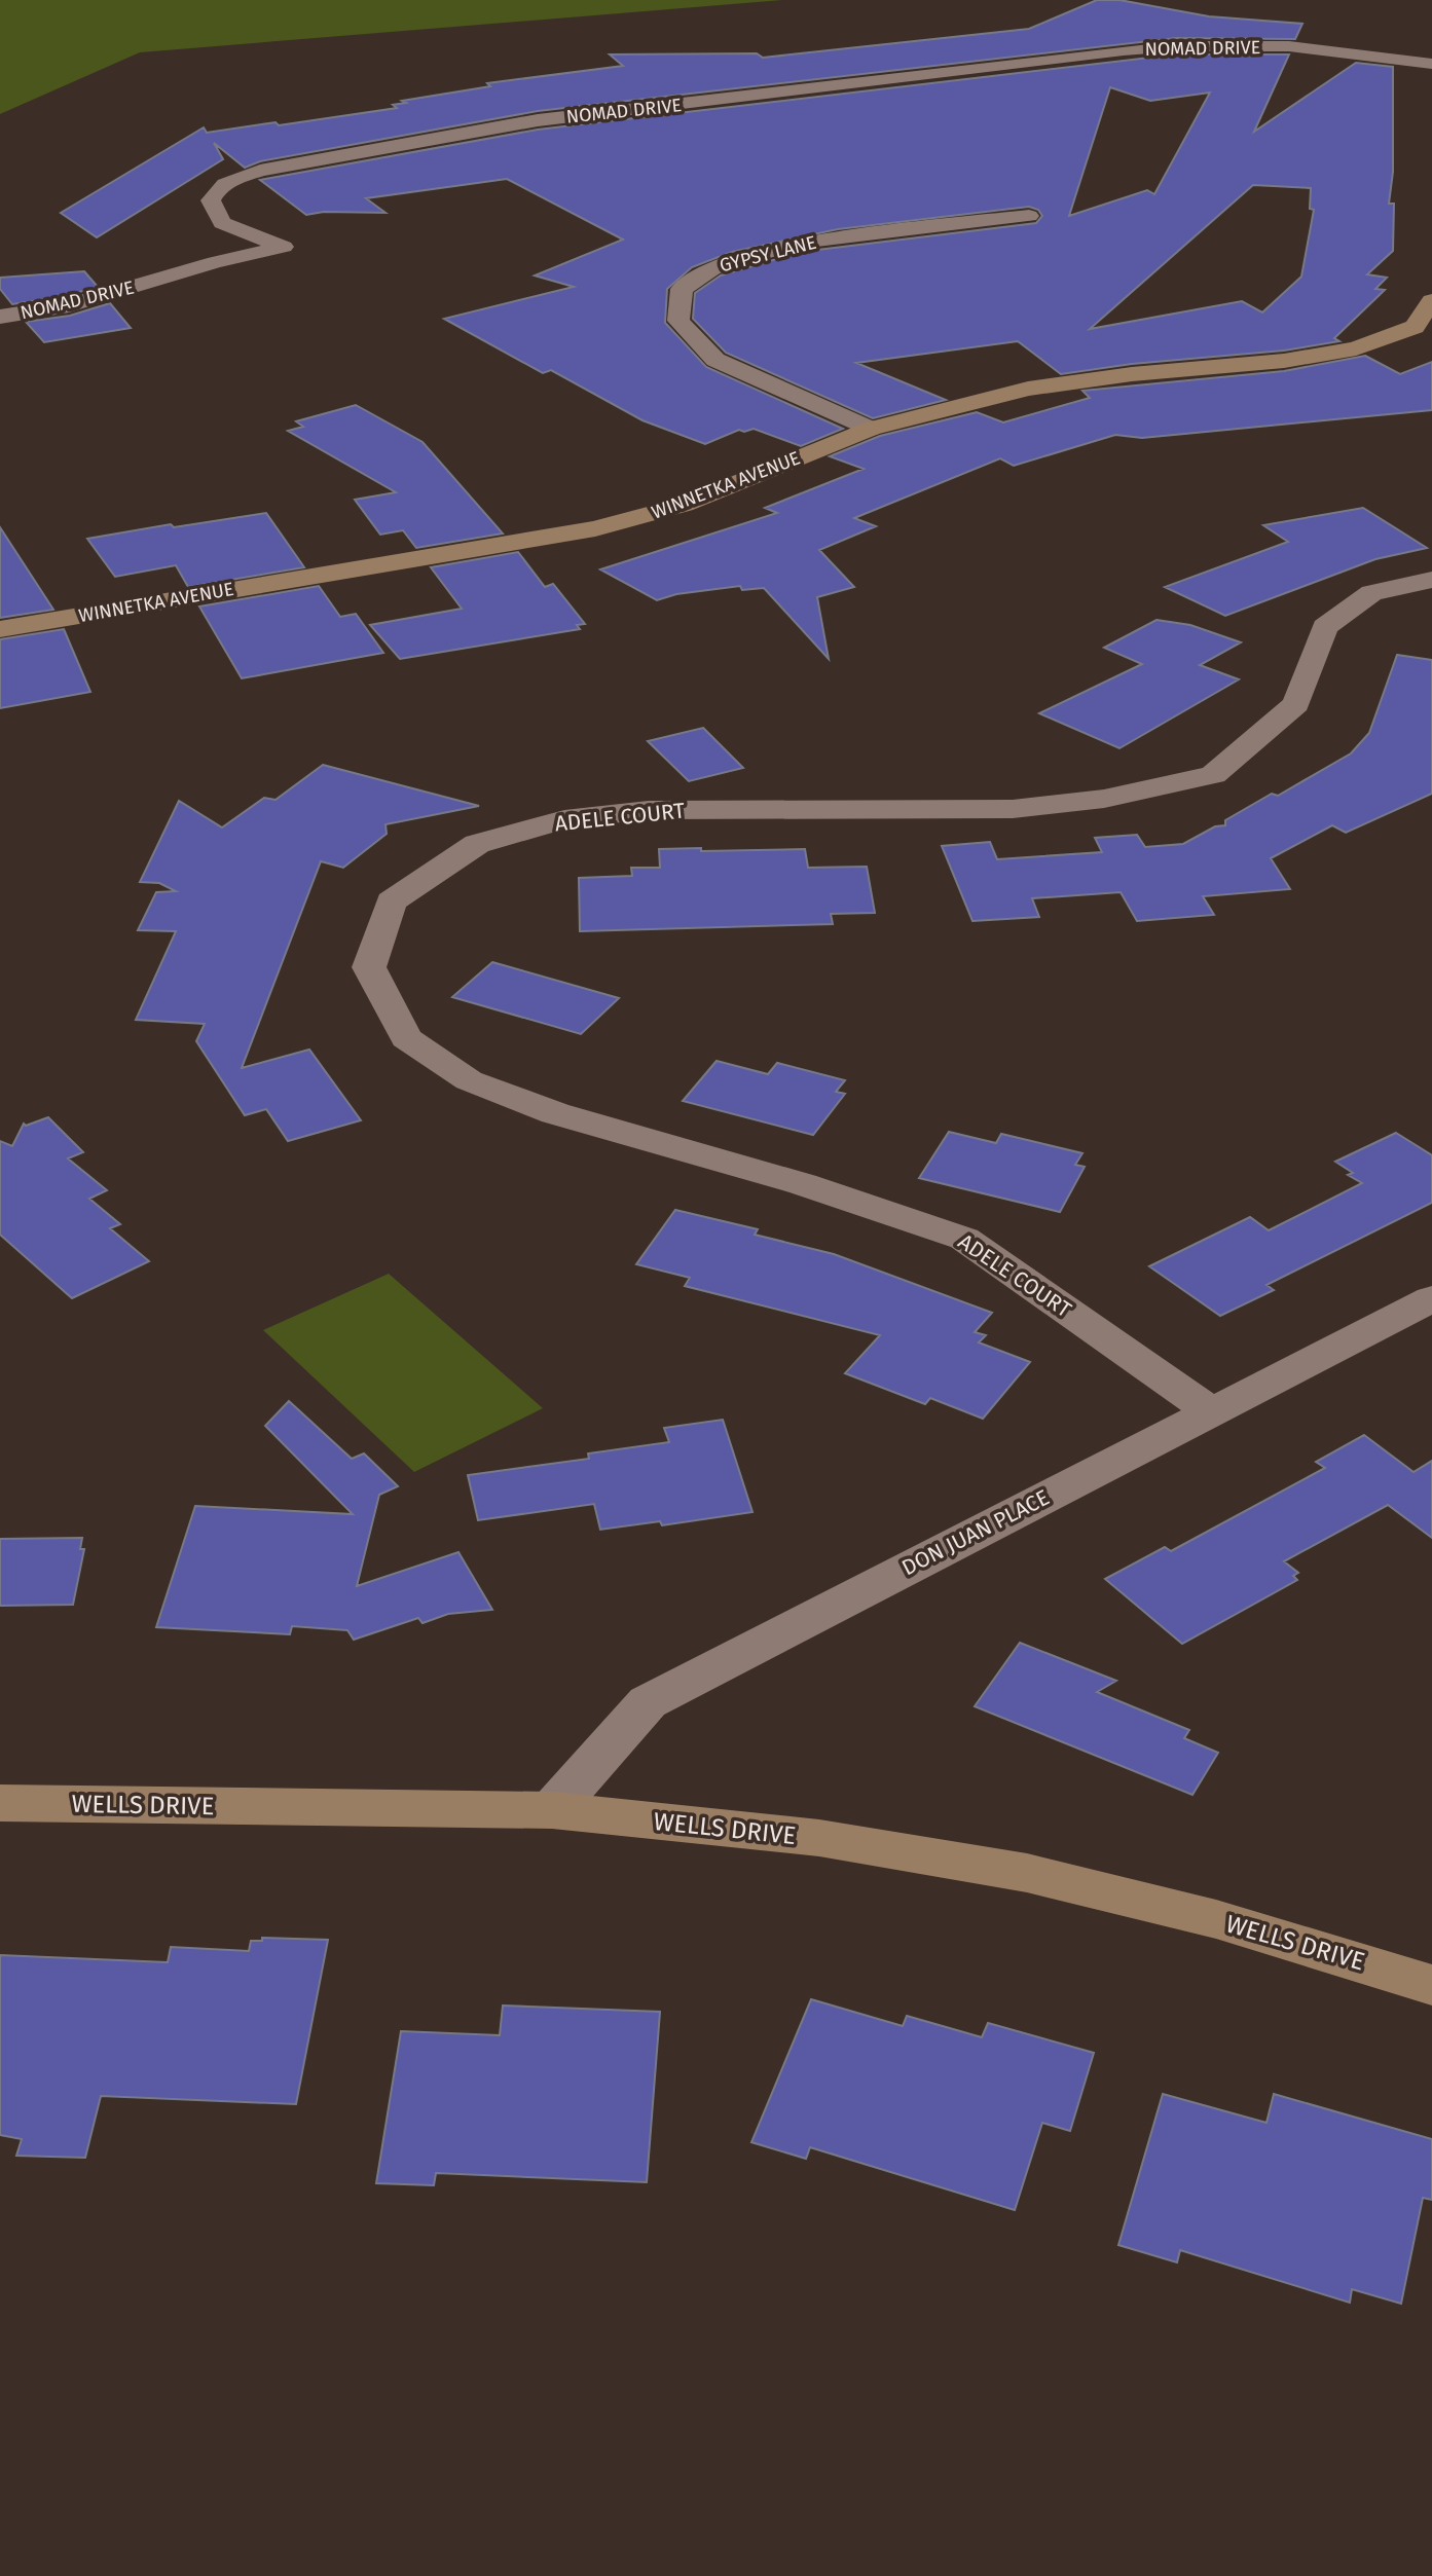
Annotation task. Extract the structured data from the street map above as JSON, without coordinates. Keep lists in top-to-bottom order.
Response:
{
  "streets": {
    "main road": ["WINNETKA AVENUE", "WELLS DRIVE"],
    "street": [
      "NOMAD DRIVE",
      "GYPSY LANE",
      "ADELE COURT",
      "DON JUAN PLACE"
    ]
  },
  "crossings": [
    ["GYPSY LANE", "WINNETKA AVENUE"],
    ["ADELE COURT", "DON JUAN PLACE"],
    ["DON JUAN PLACE", "WELLS DRIVE"]
  ]
}
